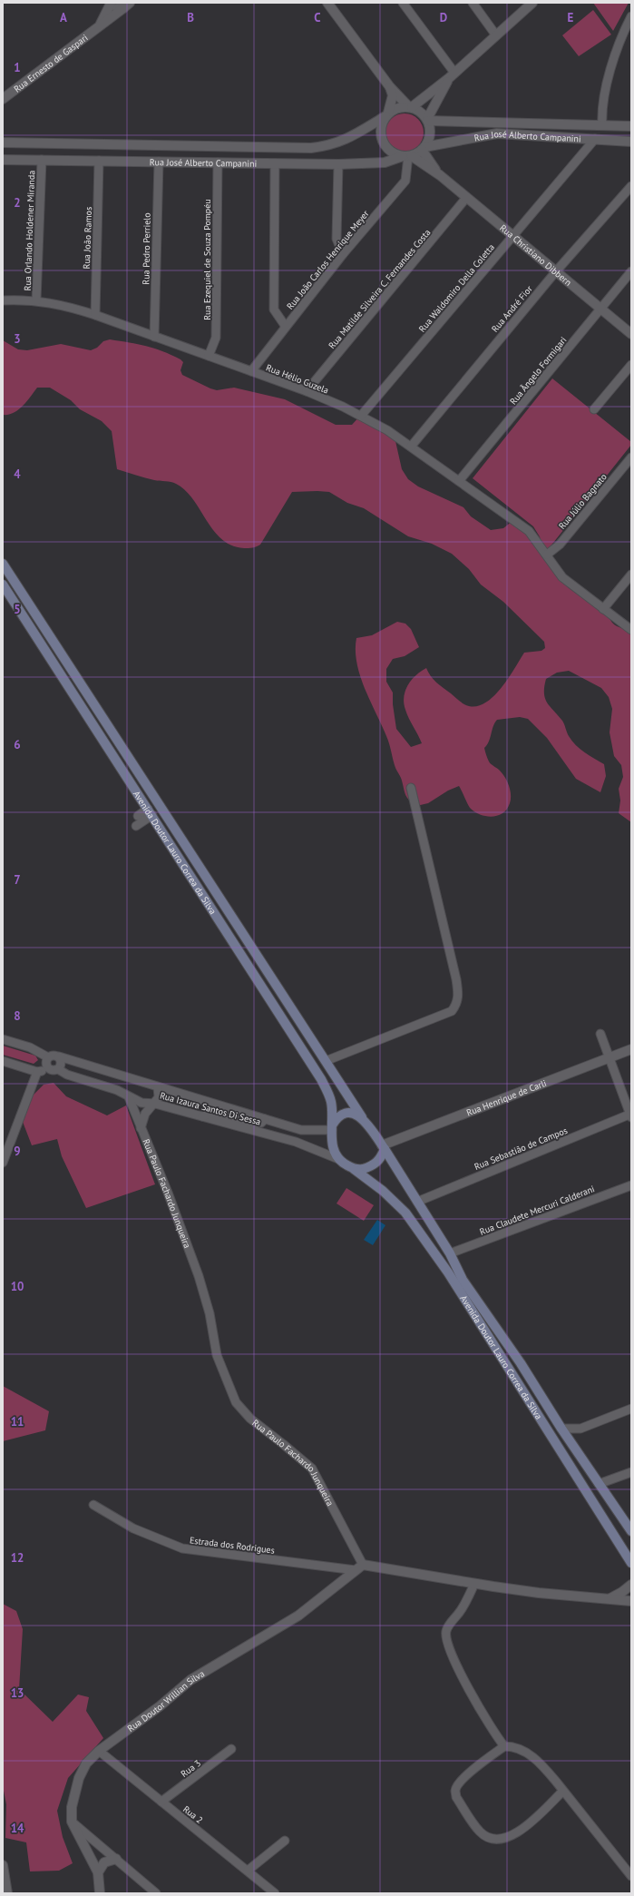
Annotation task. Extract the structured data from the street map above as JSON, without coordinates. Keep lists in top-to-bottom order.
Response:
{
  "streets": {
    "main road": ["Avenida Doutor Lauro Correa da Silva"],
    "street": [
      "Rua Ernesto de Gaspari",
      "Rua José Alberto Campanini",
      "Rua Orlando Holdener Miranda",
      "Rua João Ramos",
      "Rua Pedro Perrielo",
      "Rua Christiano Dibbern",
      "Rua Ezequiel de Souza Pompéu",
      "Rua João Carlos Henrique Meyer",
      "Rua Waldomiro Della Coletta",
      "Rua Matilde Silveira C. Fernandes Costa",
      "Rua André Fior",
      "Rua Ângelo Formigari",
      "Rua Hélio Guzela",
      "Rua Júlio Bagnato",
      "Rua Henrique de Carli",
      "Rua Izaura Santos Di Sessa",
      "Rua Sebastião de Campos",
      "Rua Paulo Fachardo Junqueira",
      "Rua Claudete Mercuri Calderani",
      "Estrada dos Rodrigues",
      "Rua Doutor Willian Silva",
      "Rua 3",
      "Rua 2"
    ]
  },
  "crossings": [
    ["Rua José Alberto Campanini", "Rua Orlando Holdener Miranda"],
    ["Rua José Alberto Campanini", "Rua João Ramos"],
    ["Rua José Alberto Campanini", "Rua Pedro Perrielo"],
    ["Rua José Alberto Campanini", "Rua Christiano Dibbern"],
    ["Rua José Alberto Campanini", "Rua Ezequiel de Souza Pompéu"],
    ["Rua José Alberto Campanini", "Rua João Carlos Henrique Meyer"],
    ["Rua José Alberto Campanini", "Rua Waldomiro Della Coletta"],
    ["Rua Orlando Holdener Miranda", "Rua Hélio Guzela"],
    ["Rua João Ramos", "Rua Hélio Guzela"],
    ["Rua Pedro Perrielo", "Rua Hélio Guzela"],
    ["Rua Christiano Dibbern", "Rua João Carlos Henrique Meyer"],
    ["Rua Christiano Dibbern", "Rua Waldomiro Della Coletta"],
    ["Rua Christiano Dibbern", "Rua Matilde Silveira C. Fernandes Costa"],
    ["Rua Christiano Dibbern", "Rua André Fior"],
    ["Rua Christiano Dibbern", "Rua Ângelo Formigari"],
    ["Rua Ezequiel de Souza Pompéu", "Rua Hélio Guzela"],
    ["Rua João Carlos Henrique Meyer", "Rua Hélio Guzela"],
    ["Rua Waldomiro Della Coletta", "Rua Hélio Guzela"],
    ["Rua Matilde Silveira C. Fernandes Costa", "Rua Hélio Guzela"],
    ["Rua André Fior", "Rua Hélio Guzela"],
    ["Rua Ângelo Formigari", "Rua Hélio Guzela"],
    ["Rua Hélio Guzela", "Rua Júlio Bagnato"],
    ["Avenida Doutor Lauro Correa da Silva", "Rua Henrique de Carli"],
    ["Avenida Doutor Lauro Correa da Silva", "Rua Izaura Santos Di Sessa"],
    ["Avenida Doutor Lauro Correa da Silva", "Rua Sebastião de Campos"],
    ["Avenida Doutor Lauro Correa da Silva", "Rua Claudete Mercuri Calderani"],
    ["Rua Henrique de Carli", "Rua Izaura Santos Di Sessa"],
    ["Rua Izaura Santos Di Sessa", "Rua Paulo Fachardo Junqueira"],
    ["Rua Paulo Fachardo Junqueira", "Estrada dos Rodrigues"],
    ["Rua Paulo Fachardo Junqueira", "Rua Doutor Willian Silva"],
    ["Estrada dos Rodrigues", "Rua Doutor Willian Silva"],
    ["Rua Doutor Willian Silva", "Rua 2"],
    ["Rua 3", "Rua 2"]
  ],
  "grid": {
    "columns": [
      "A",
      "B",
      "C",
      "D",
      "E"
    ],
    "rows": [
      "1",
      "2",
      "3",
      "4",
      "5",
      "6",
      "7",
      "8",
      "9",
      "10",
      "11",
      "12",
      "13",
      "14"
    ]
  }
}
